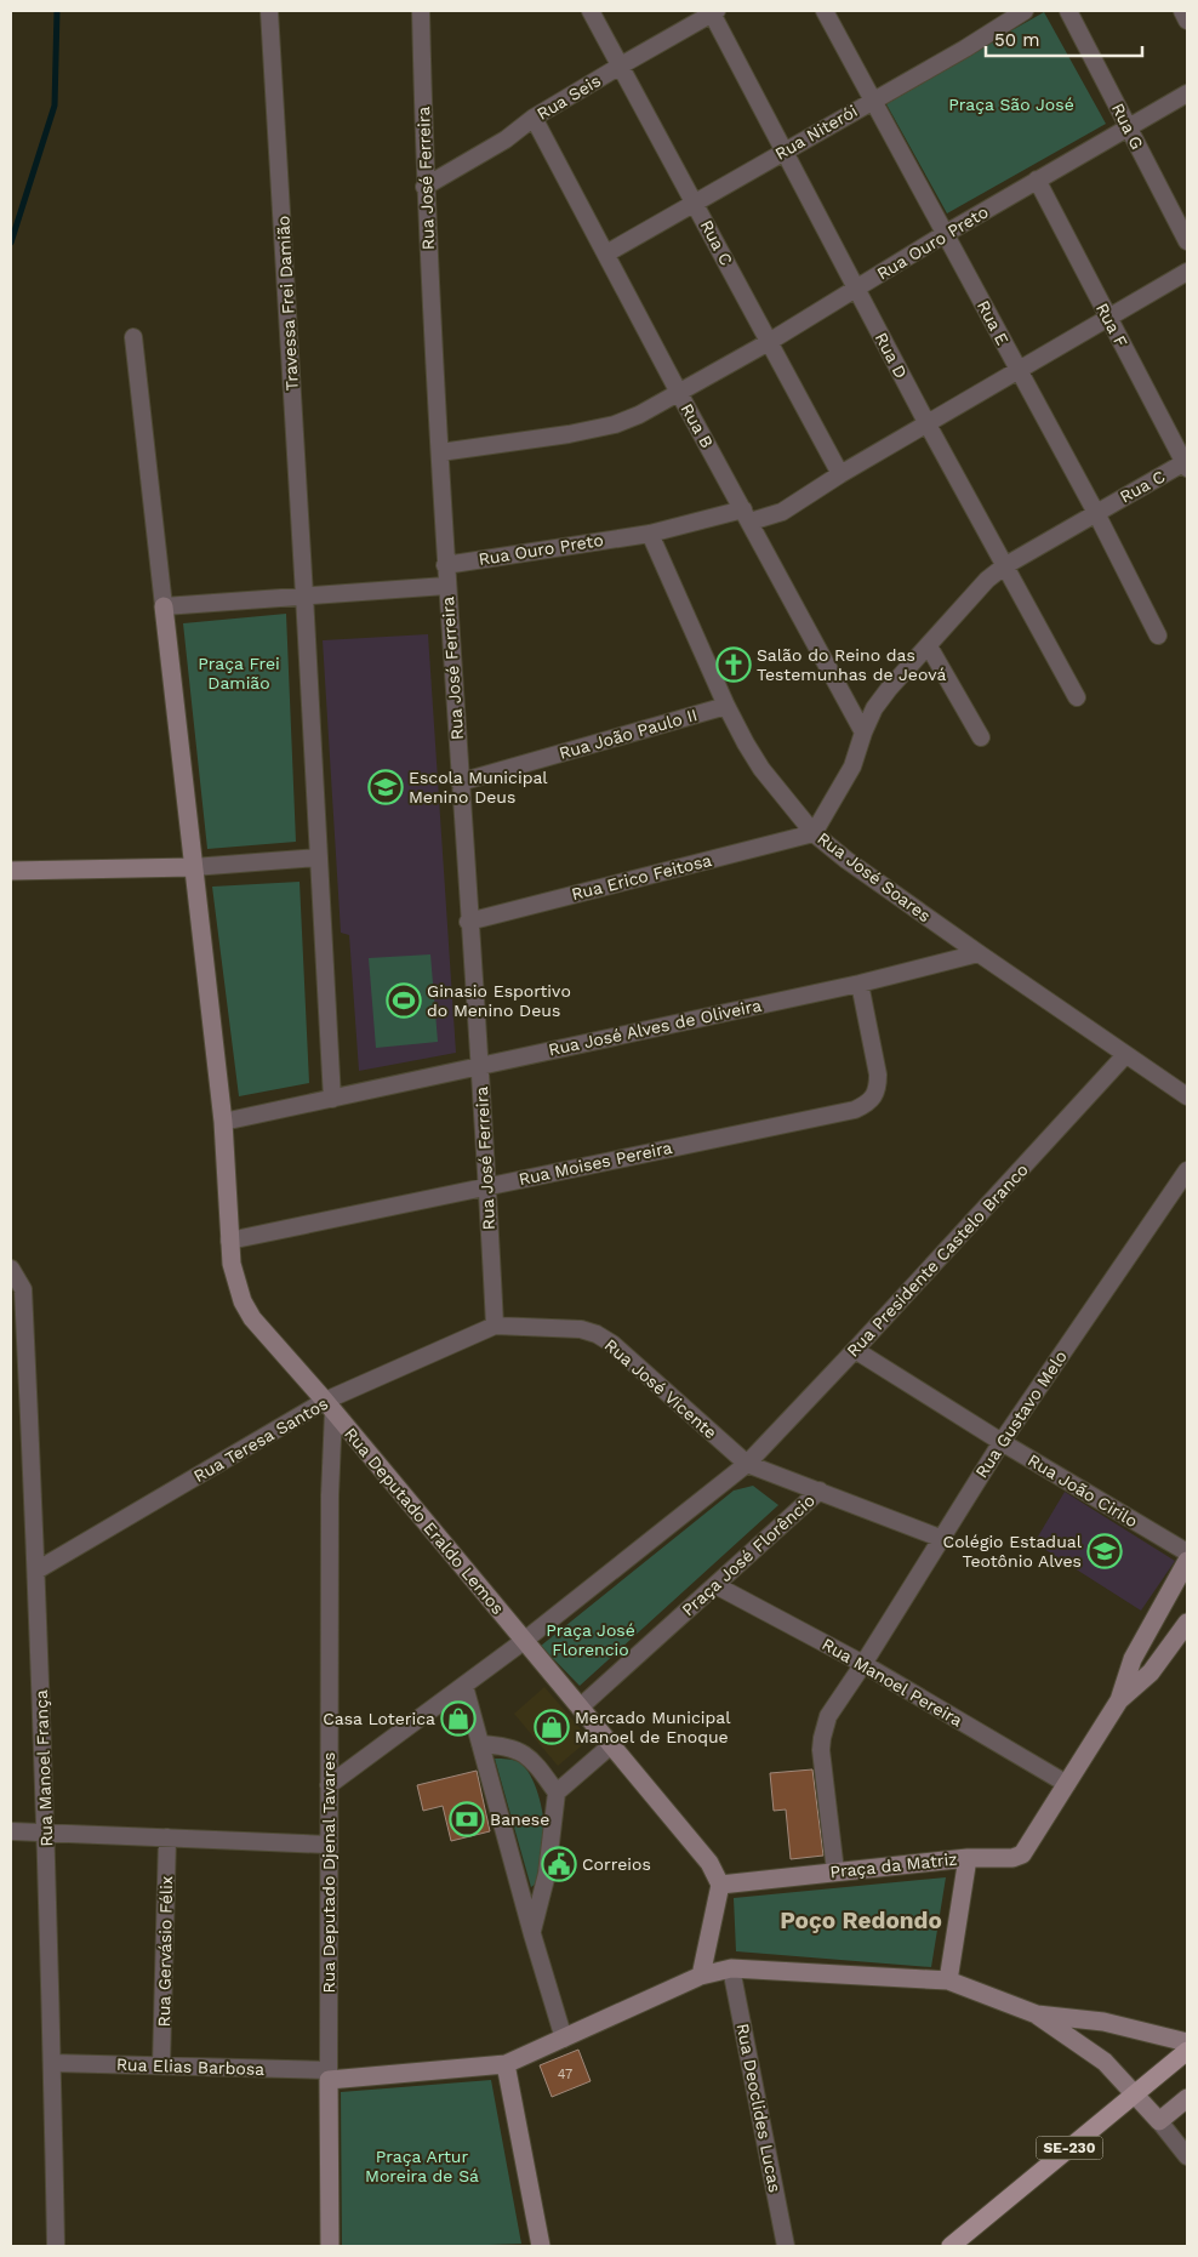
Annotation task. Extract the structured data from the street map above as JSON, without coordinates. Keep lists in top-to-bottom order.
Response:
{
  "streets": {
    "main road": ["SE-230"],
    "street": [
      "Rua Seis",
      "Rua G",
      "Rua Niterói",
      "Rua José Ferreira",
      "Rua C",
      "Rua Ouro Preto",
      "Travessa Frei Damião",
      "Rua E",
      "Rua F",
      "Rua D",
      "Rua B",
      "Rua João Paulo II",
      "Rua Erico Feitosa",
      "Rua José Soares",
      "Rua José Alves de Oliveira",
      "Rua Moises Pereira",
      "Rua Presidente Castelo Branco",
      "Rua José Vicente",
      "Rua Gustavo Melo",
      "Rua Teresa Santos",
      "Rua João Cirilo",
      "Rua Deputado Eraldo Lemos",
      "Praça José Florêncio",
      "Rua Manoel Pereira",
      "Rua Manoel França",
      "Praça da Matriz",
      "Rua Deputado Djenal Tavares",
      "Rua Gervásio Félix",
      "Rua Elias Barbosa",
      "Rua Deoclides Lucas"
    ]
  },
  "crossings": [
    ["Rua Seis", "Rua José Ferreira"],
    ["Rua Seis", "Rua C"],
    ["Rua Seis", "Rua D"],
    ["Rua Seis", "Rua B"],
    ["Rua G", "Rua Ouro Preto"],
    ["Rua Niterói", "Rua C"],
    ["Rua Niterói", "Rua E"],
    ["Rua Niterói", "Rua D"],
    ["Rua Niterói", "Rua B"],
    ["Rua José Ferreira", "Rua Ouro Preto"],
    ["Rua José Ferreira", "Rua João Paulo II"],
    ["Rua José Ferreira", "Rua Erico Feitosa"],
    ["Rua José Ferreira", "Rua José Alves de Oliveira"],
    ["Rua José Ferreira", "Rua Moises Pereira"],
    ["Rua José Ferreira", "Rua José Vicente"],
    ["Rua José Ferreira", "Rua Teresa Santos"],
    ["Rua C", "Rua Ouro Preto"],
    ["Rua C", "Rua E"],
    ["Rua C", "Rua F"],
    ["Rua C", "Rua D"],
    ["Rua C", "Rua B"],
    ["Rua C", "Rua Erico Feitosa"],
    ["Rua C", "Rua José Soares"],
    ["Rua Ouro Preto", "Rua E"],
    ["Rua Ouro Preto", "Rua F"],
    ["Rua Ouro Preto", "Rua D"],
    ["Rua Ouro Preto", "Rua B"],
    ["Rua Ouro Preto", "Rua José Soares"],
    ["Rua João Paulo II", "Rua José Soares"],
    ["Rua Erico Feitosa", "Rua José Soares"],
    ["Rua José Soares", "Rua José Alves de Oliveira"],
    ["Rua José Soares", "Rua Presidente Castelo Branco"],
    ["Rua José Alves de Oliveira", "Rua Moises Pereira"],
    ["Rua Moises Pereira", "Rua Deputado Eraldo Lemos"],
    ["Rua Presidente Castelo Branco", "Rua José Vicente"],
    ["Rua Presidente Castelo Branco", "Rua João Cirilo"],
    ["Rua Presidente Castelo Branco", "Praça José Florêncio"],
    ["Rua José Vicente", "Rua Teresa Santos"],
    ["Rua José Vicente", "Praça José Florêncio"],
    ["Rua Gustavo Melo", "Rua João Cirilo"],
    ["Rua Gustavo Melo", "Rua Manoel Pereira"],
    ["Rua Gustavo Melo", "Praça da Matriz"],
    ["Rua Teresa Santos", "Rua Deputado Eraldo Lemos"],
    ["Rua Teresa Santos", "Rua Manoel França"],
    ["Rua Teresa Santos", "Rua Deputado Djenal Tavares"],
    ["Rua Deputado Eraldo Lemos", "Rua Deputado Djenal Tavares"],
    ["Praça José Florêncio", "Rua Manoel Pereira"],
    ["Rua Manoel França", "Rua Elias Barbosa"],
    ["Rua Deputado Djenal Tavares", "Rua Elias Barbosa"],
    ["Rua Gervásio Félix", "Rua Elias Barbosa"]
  ],
  "districts": ["Poço Redondo"],
  "parks": [
    "Praça São José",
    "Praça Frei Damião",
    "Praça José Florencio",
    "Praça Artur Moreira de Sá"
  ],
  "places": {
    "church": ["Salão do Reino das Testemunhas de Jeová"],
    "school or university": ["Escola Municipal Menino Deus", "Colégio Estadual Teotônio Alves"],
    "sports": ["Ginasio Esportivo do Menino Deus"],
    "shop": ["Casa Loterica", "Mercado Municipal Manoel de Enoque"],
    "bank": ["Banese"],
    "public building": ["Correios"]
  },
  "house_numbers": ["47"],
  "scale_bar": "50 m"
}
